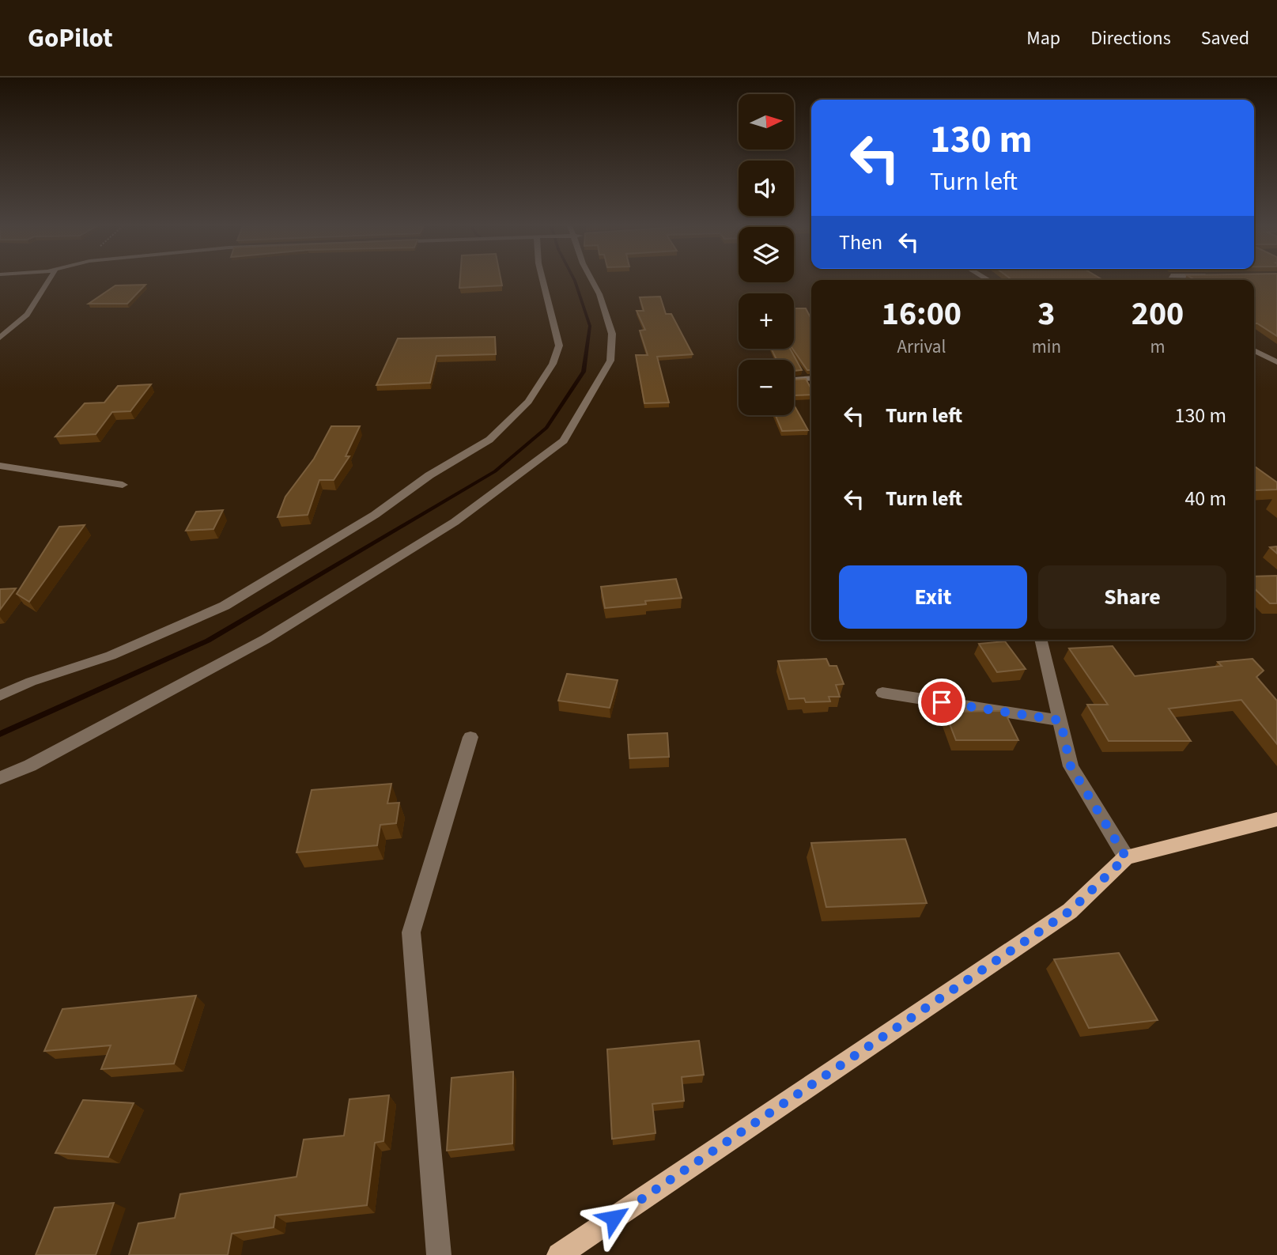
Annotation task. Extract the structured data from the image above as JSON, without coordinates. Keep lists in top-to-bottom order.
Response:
{
  "north": "right",
  "page": {
    "header": "GoPilot",
    "nav": ["Map", "Directions", "Saved"],
    "map_buttons": ["+", "−"],
    "turn": ["130 m", "Turn left"],
    "then": "Then",
    "eta": [
      "16:00",
      "Arrival",
      "3",
      "min",
      "200",
      "m"
    ],
    "list": [
      {
        "name": "Turn left",
        "value": "130 m"
      },
      {
        "name": "Turn left",
        "value": "40 m"
      }
    ],
    "buttons": ["Exit", "Share"]
  }
}
